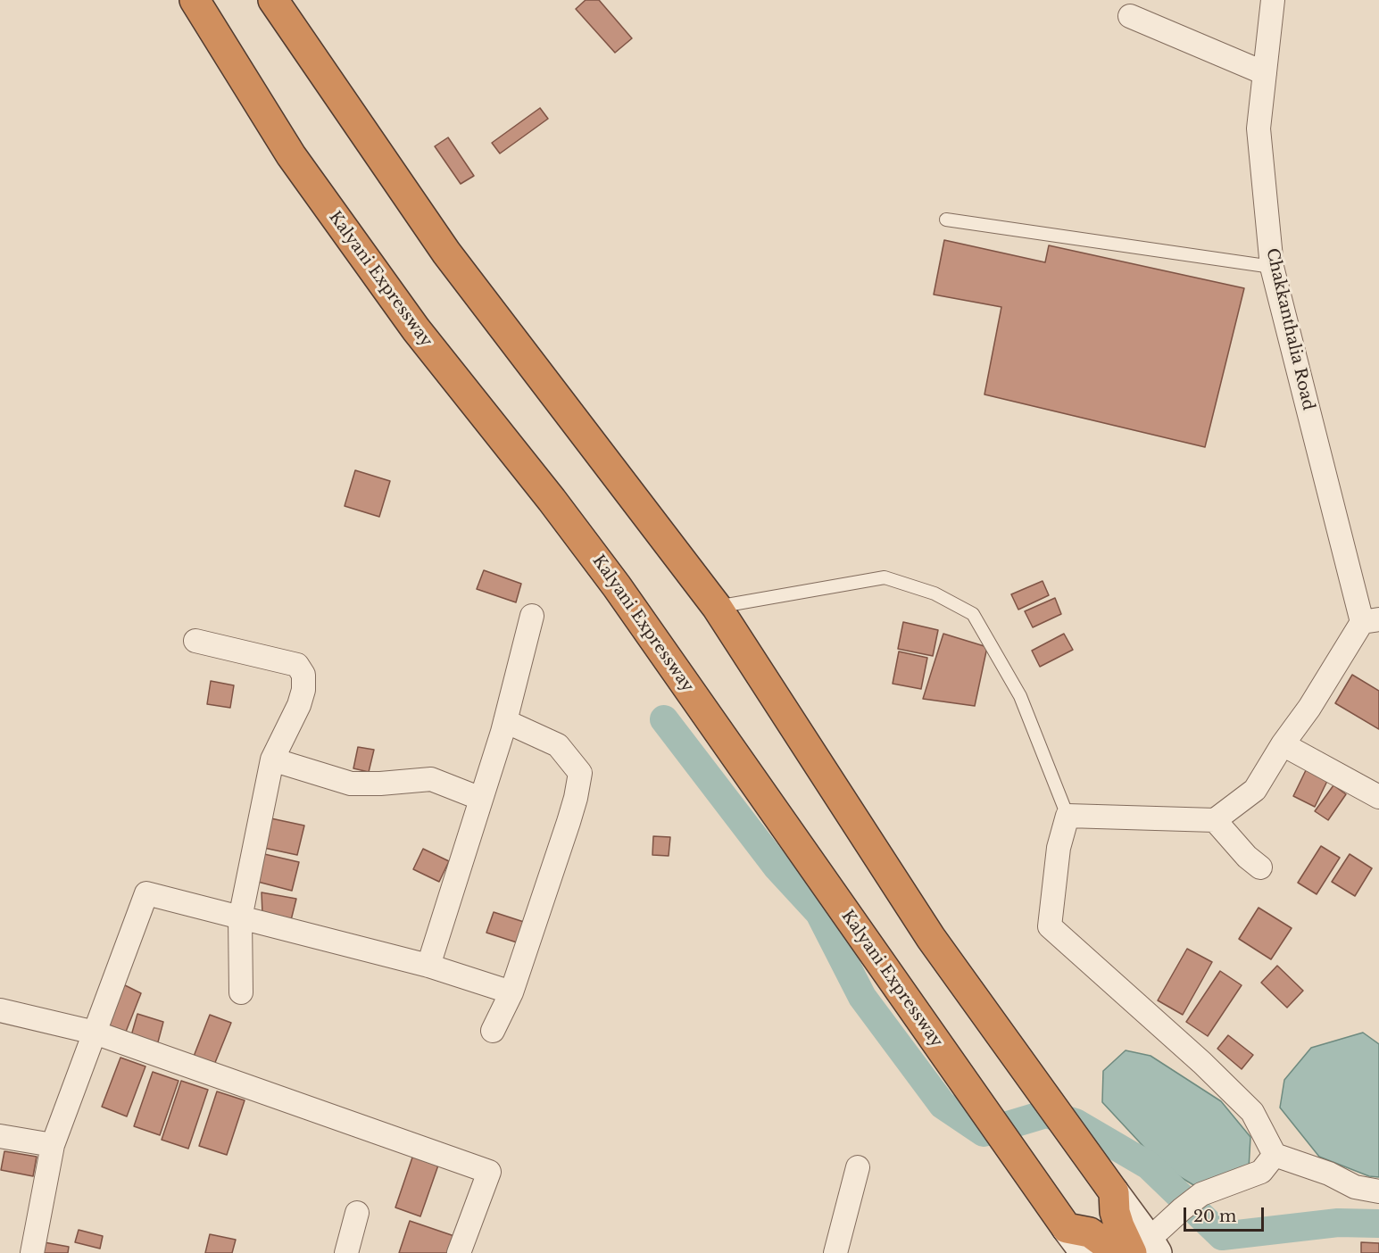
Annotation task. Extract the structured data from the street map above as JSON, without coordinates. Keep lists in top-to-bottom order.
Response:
{
  "streets": {
    "highway": ["Kalyani Expressway"],
    "street": ["Chakkanthalia Road"]
  },
  "scale_bar": "20 m"
}
